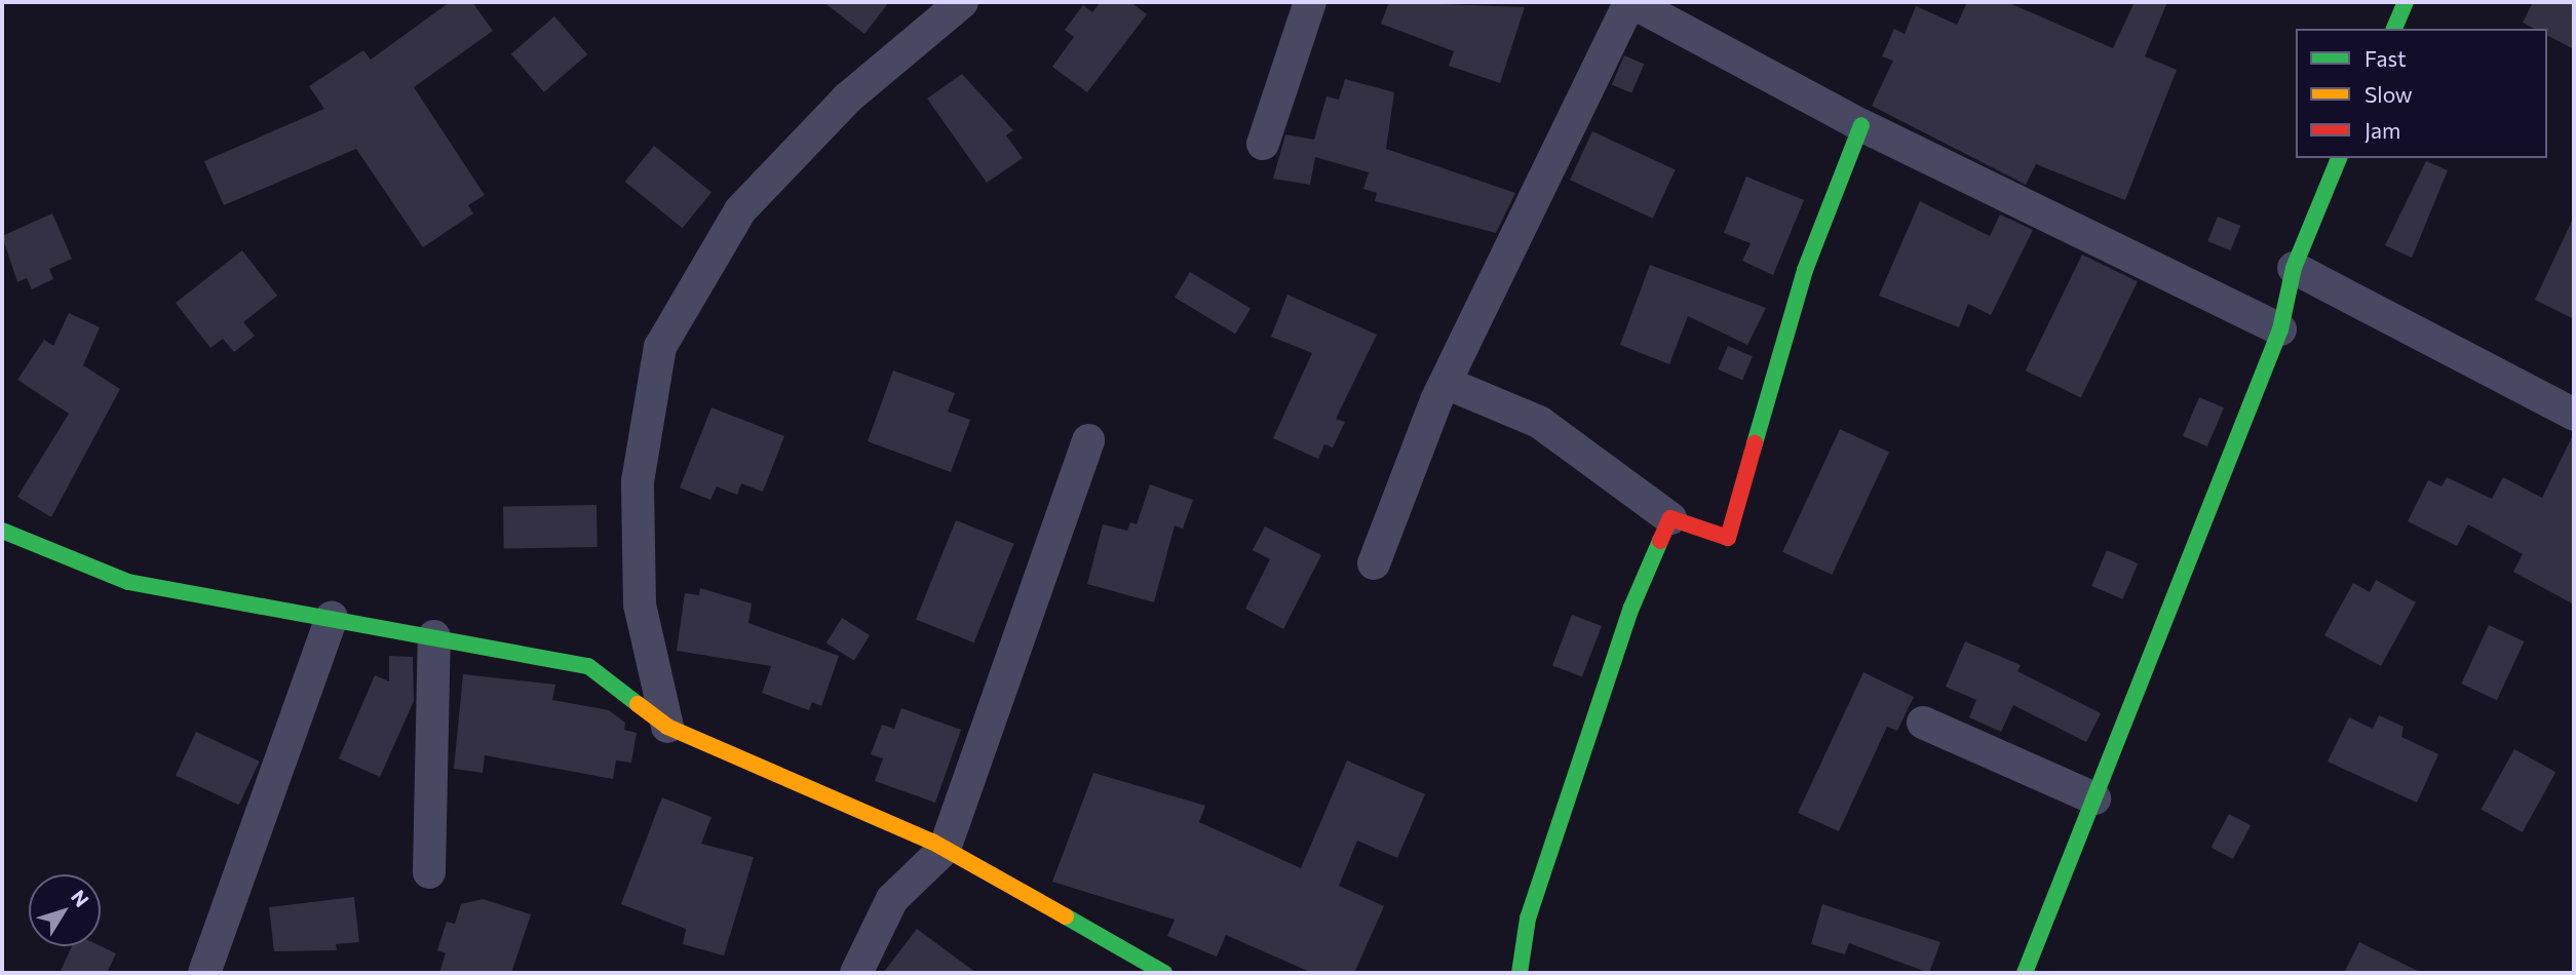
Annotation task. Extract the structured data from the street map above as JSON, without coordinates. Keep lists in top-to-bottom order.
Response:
{
  "legend": ["Fast", "Slow", "Jam"],
  "north": "top right"
}
